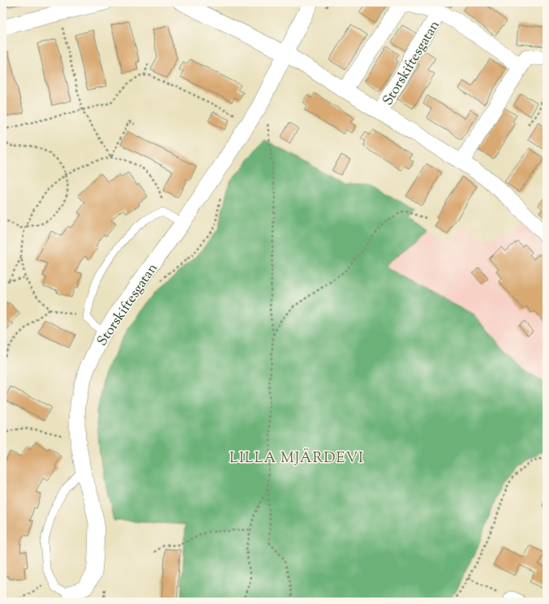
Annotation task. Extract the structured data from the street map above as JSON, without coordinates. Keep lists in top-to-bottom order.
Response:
{
  "streets": {
    "street": ["Storskiftesgatan"]
  },
  "districts": ["LILLA MJÄRDEVI"]
}
